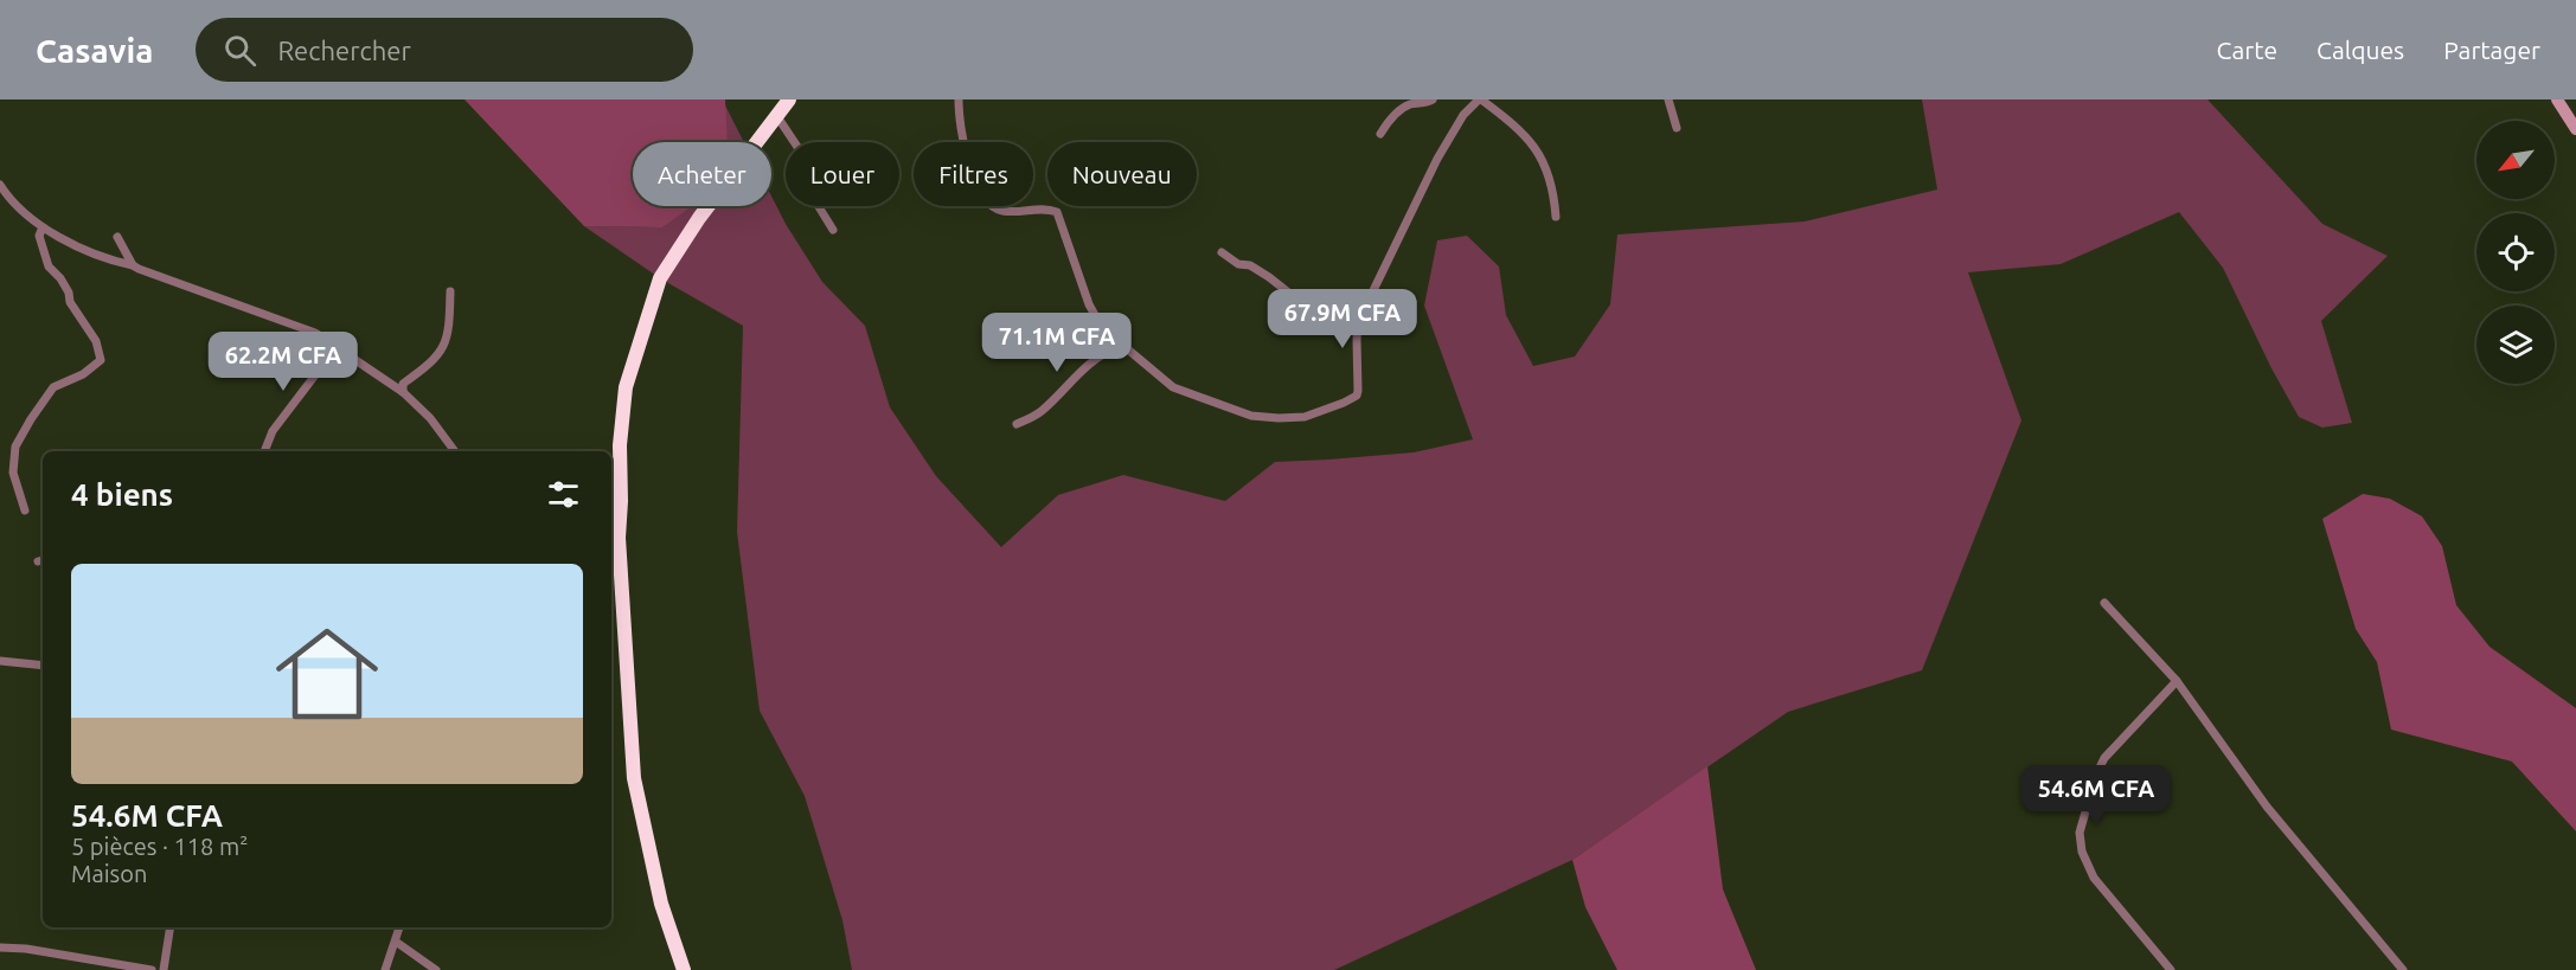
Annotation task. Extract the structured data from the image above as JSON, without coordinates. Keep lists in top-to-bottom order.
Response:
{
  "north": "bottom left",
  "page": {
    "header": "Casavia",
    "search": "Rechercher",
    "nav": ["Carte", "Calques", "Partager"],
    "chip": [
      "Acheter",
      "Louer",
      "Filtres",
      "Nouveau"
    ],
    "price": [
      "67.9M CFA",
      "71.1M CFA",
      "62.2M CFA",
      "54.6M CFA"
    ],
    "heading": "4 biens",
    "list": [
      {
        "name": "54.6M CFA",
        "note": "5 pièces · 118 m² · Maison"
      }
    ]
  }
}
